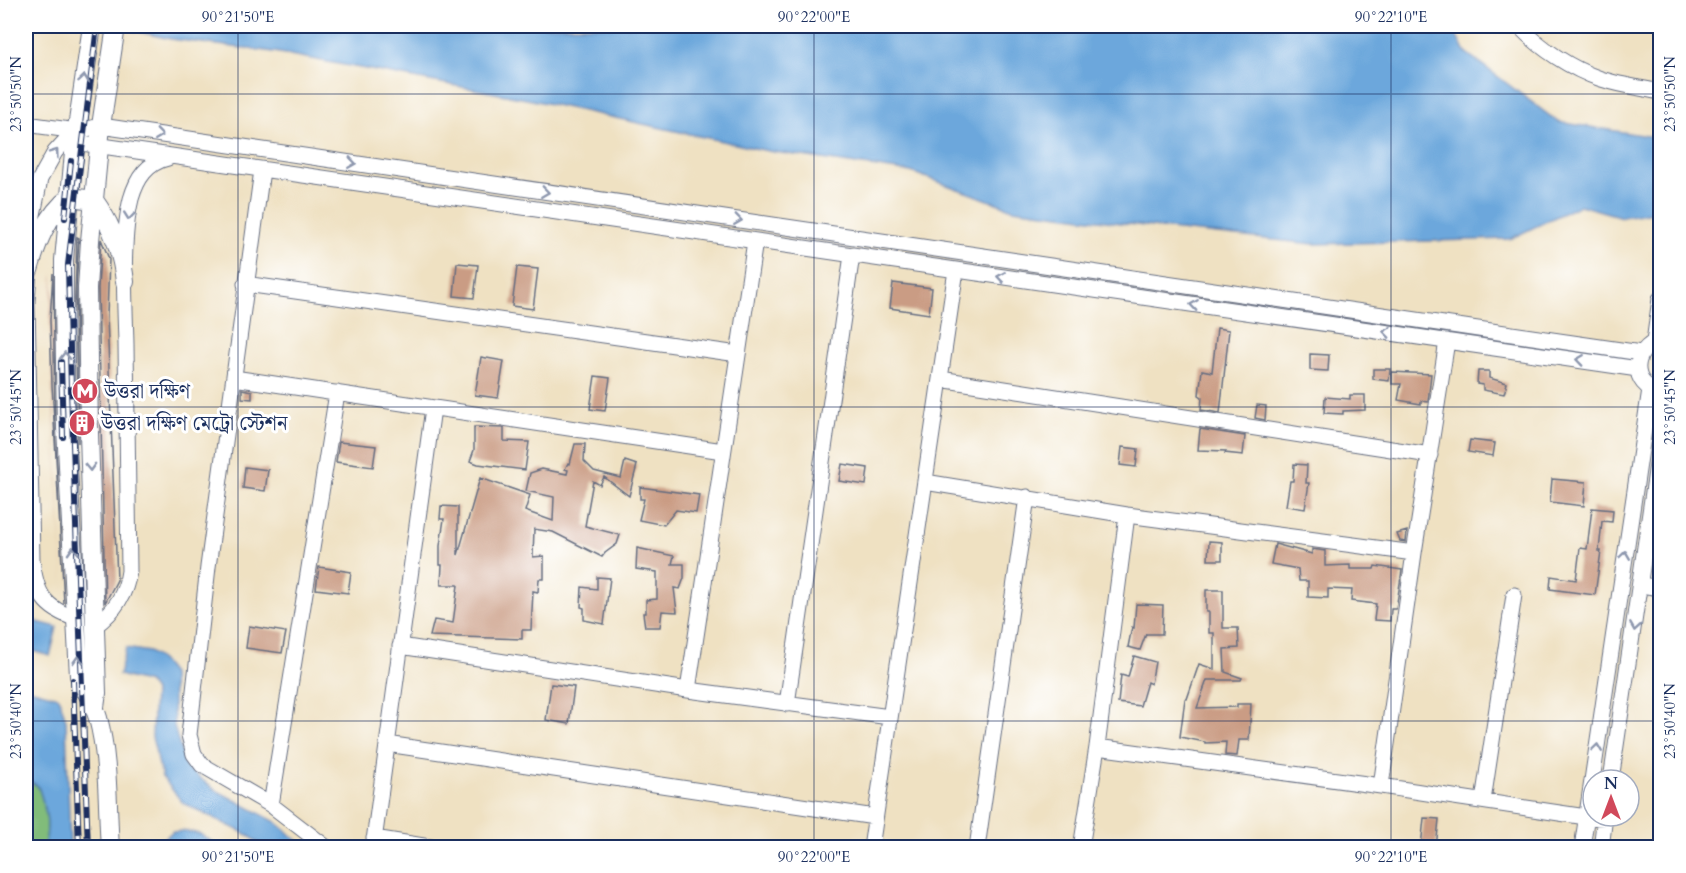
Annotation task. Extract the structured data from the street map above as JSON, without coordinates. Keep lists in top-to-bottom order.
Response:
{
  "places": {
    "metro station": ["উত্তরা দক্ষিণ"],
    "building": ["উত্তরা দক্ষিণ মেট্রো স্টেশন"]
  },
  "north": "top",
  "coordinates": [
    "90°21'50\"E",
    "90°22'00\"E",
    "90°22'10\"E",
    "23°50'50\"N",
    "23°50'45\"N",
    "23°50'40\"N"
  ]
}
